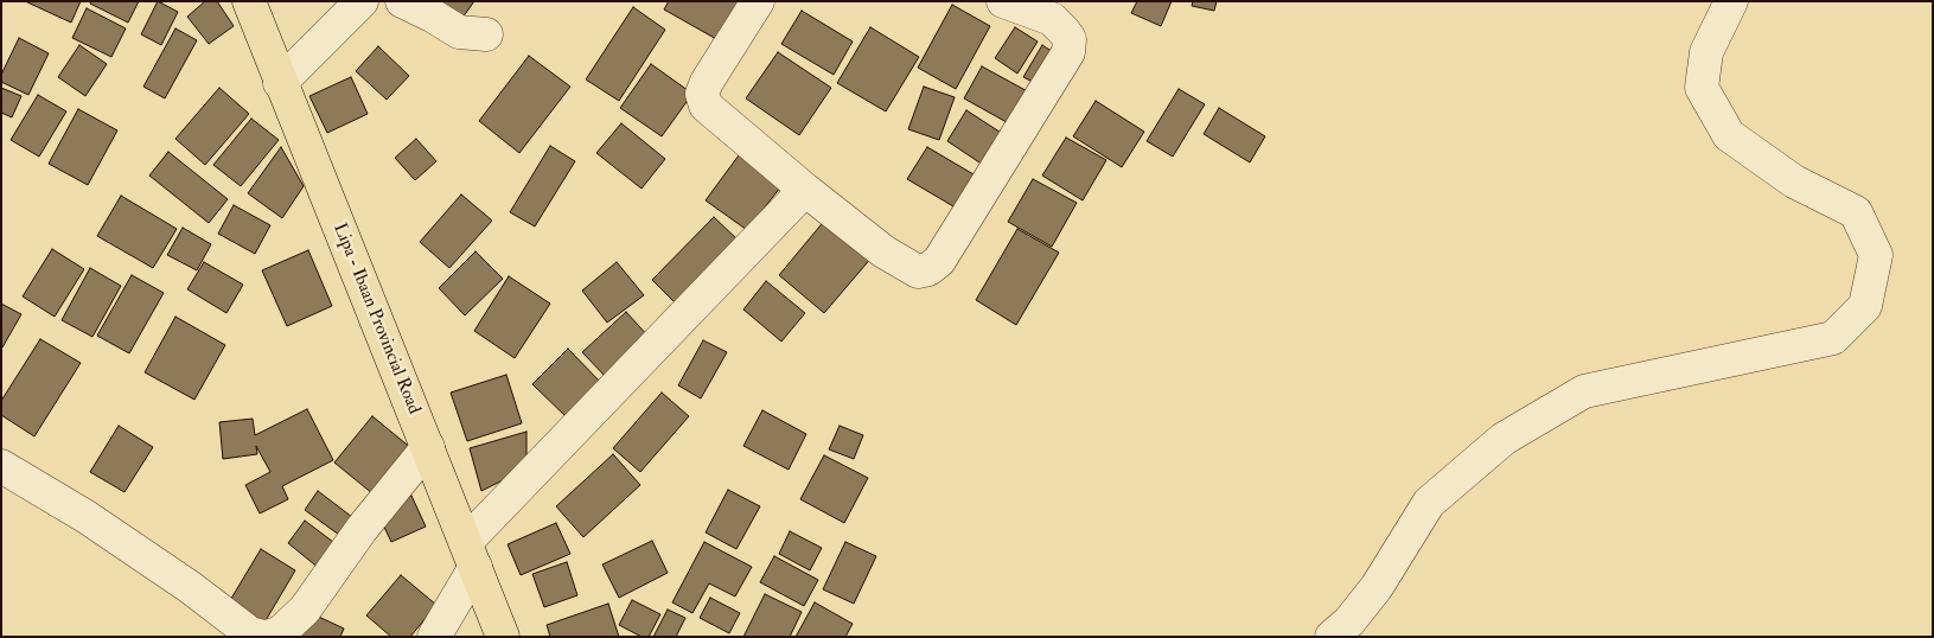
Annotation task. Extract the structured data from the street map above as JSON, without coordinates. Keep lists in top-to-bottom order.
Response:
{
  "streets": {
    "main road": ["Lipa - Ibaan Provincial Road"]
  }
}
